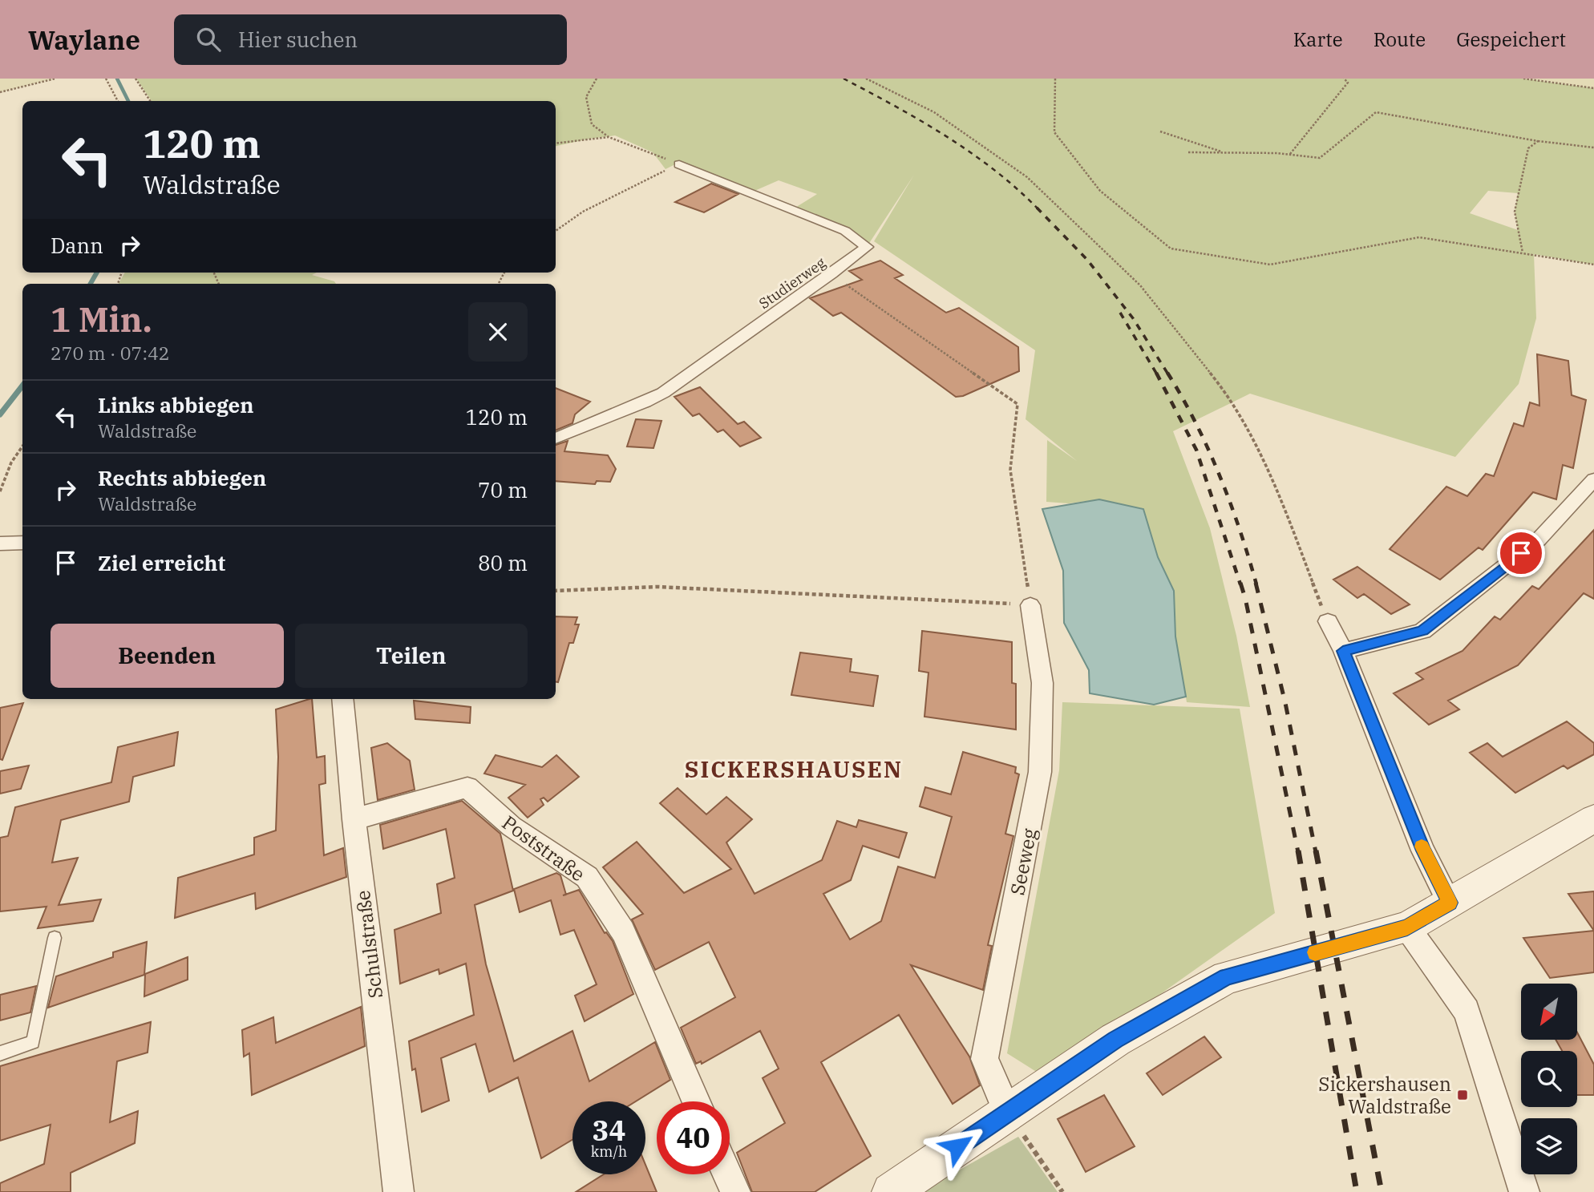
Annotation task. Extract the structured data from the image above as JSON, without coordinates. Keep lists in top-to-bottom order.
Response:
{
  "streets": {
    "street": [
      "Studierweg",
      "Poststraße",
      "Seeweg",
      "Schulstraße"
    ]
  },
  "crossings": [
    ["Poststraße", "Schulstraße"]
  ],
  "districts": ["SICKERSHAUSEN"],
  "places": {
    "transit": ["Sickershausen Waldstraße"]
  },
  "north": "bottom left",
  "page": {
    "header": "Waylane",
    "search": "Hier suchen",
    "nav": ["Karte", "Route", "Gespeichert"],
    "turn": ["120 m", "Waldstraße"],
    "then": "Dann",
    "heading": ["1 Min.", "270 m · 07:42"],
    "list": [
      {
        "name": "Links abbiegen",
        "note": "Waldstraße",
        "value": "120 m"
      },
      {
        "name": "Rechts abbiegen",
        "note": "Waldstraße",
        "value": "70 m"
      },
      {
        "name": "Ziel erreicht",
        "value": "80 m"
      }
    ],
    "buttons": ["Beenden", "Teilen"],
    "speed": "34 km/h",
    "limit": "40"
  }
}
